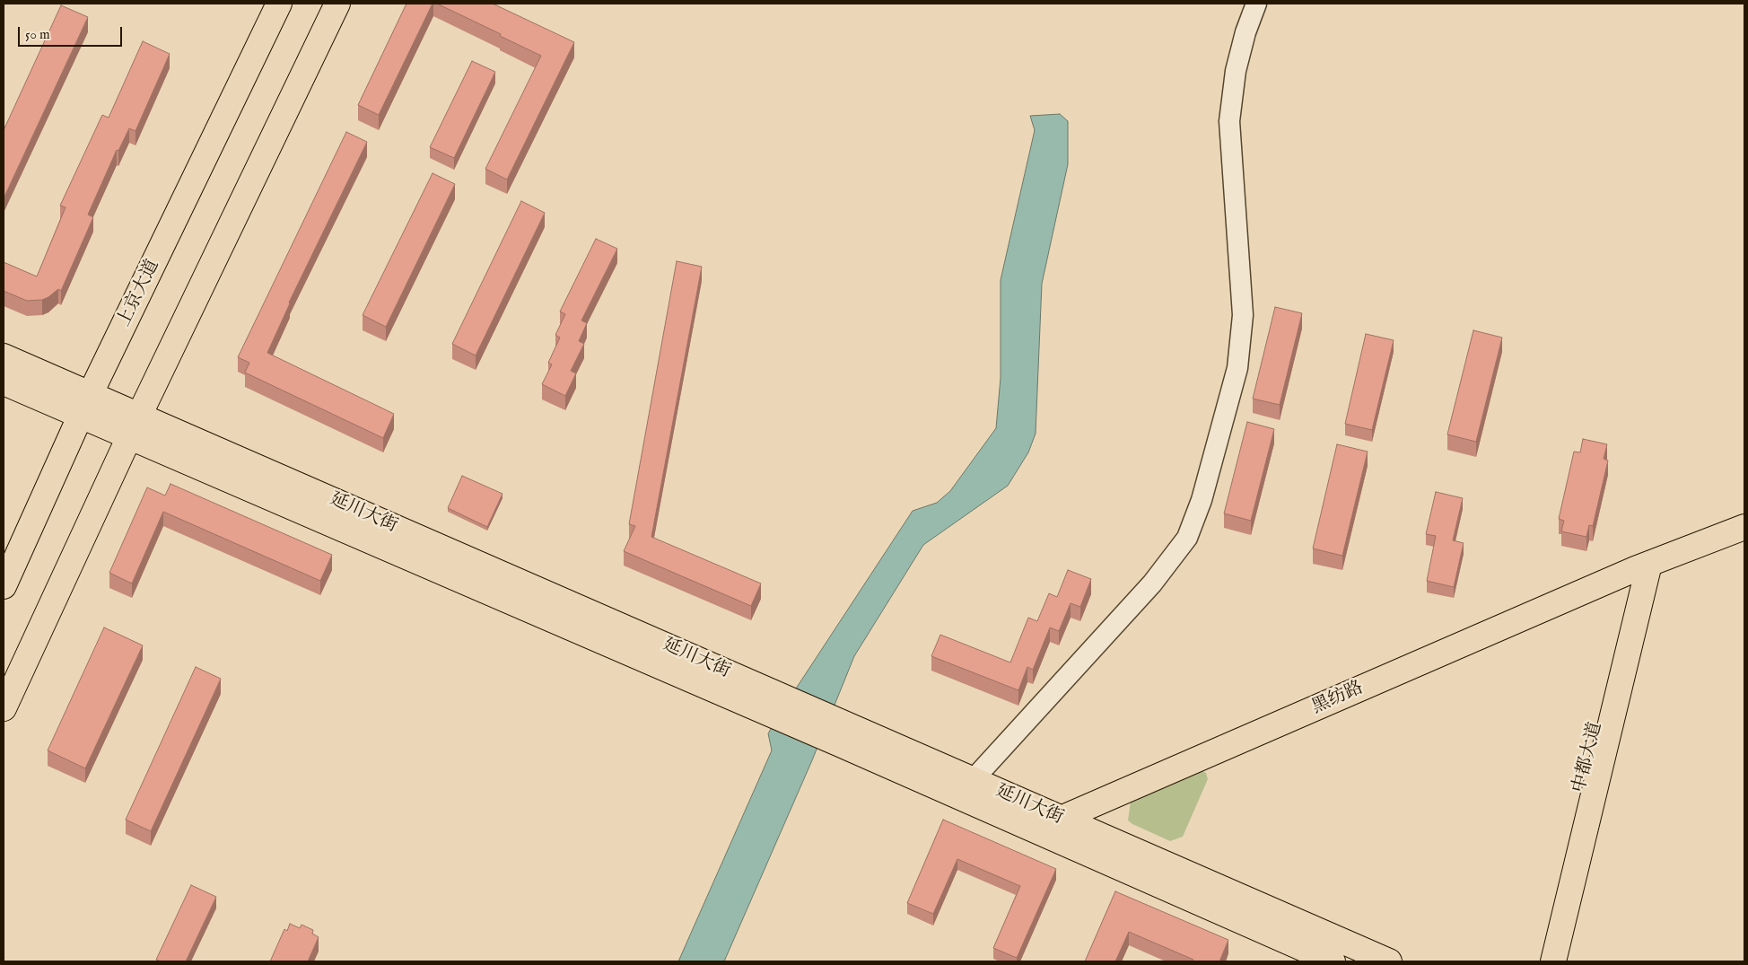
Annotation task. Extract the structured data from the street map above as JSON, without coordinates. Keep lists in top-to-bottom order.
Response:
{
  "streets": {
    "main road": [
      "上京大道",
      "延川大街",
      "黑纺路",
      "中都大道"
    ]
  },
  "crossings": [
    ["上京大道", "延川大街"],
    ["延川大街", "黑纺路"],
    ["黑纺路", "中都大道"]
  ],
  "scale_bar": "50 m"
}
